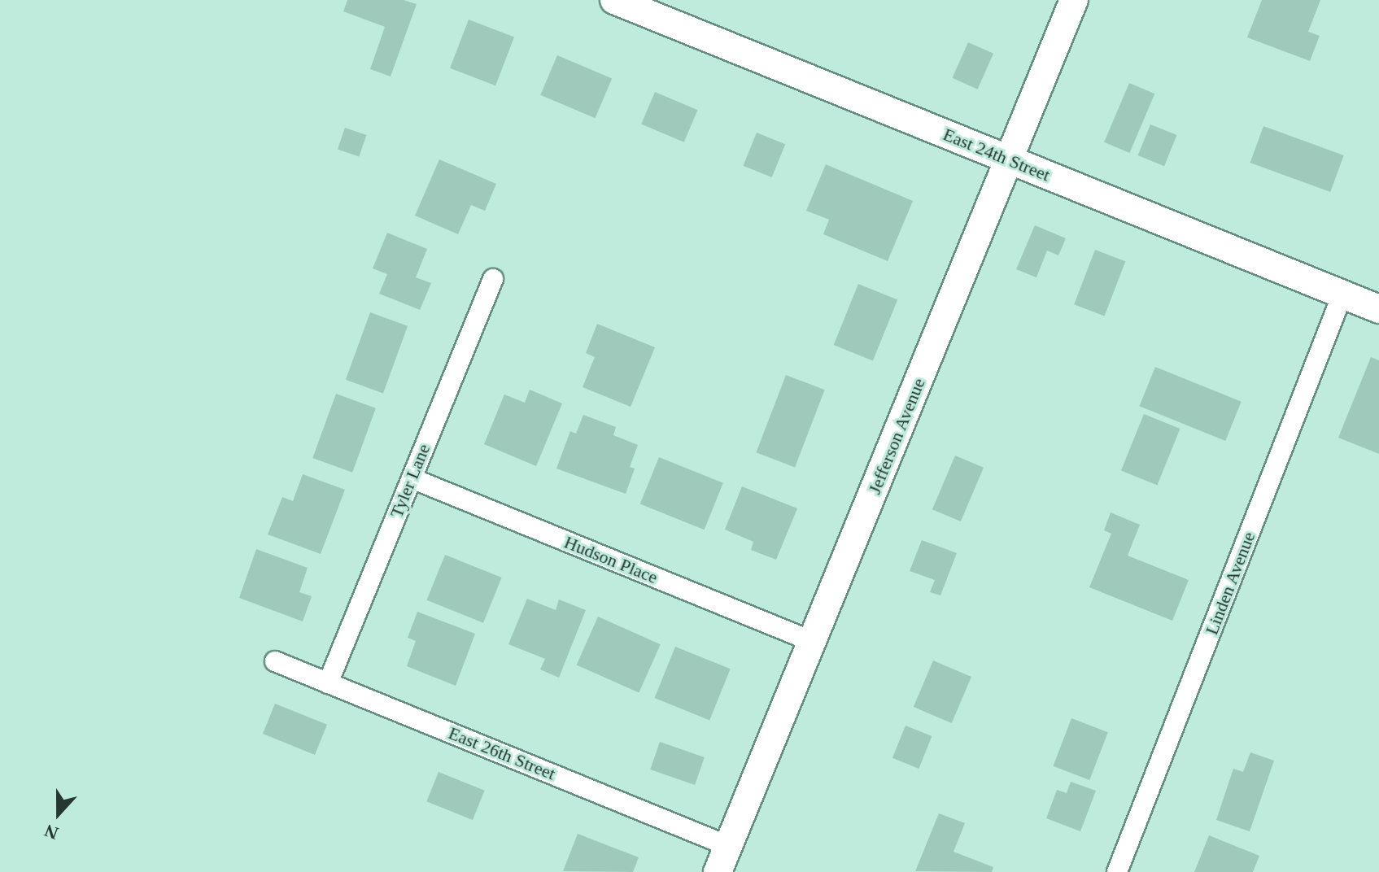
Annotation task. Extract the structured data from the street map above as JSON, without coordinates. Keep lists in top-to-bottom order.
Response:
{
  "streets": {
    "main road": ["East 24th Street", "Jefferson Avenue"],
    "street": [
      "Tyler Lane",
      "Hudson Place",
      "Linden Avenue",
      "East 26th Street"
    ]
  },
  "crossings": [
    ["East 24th Street", "Jefferson Avenue"],
    ["East 24th Street", "Linden Avenue"],
    ["Jefferson Avenue", "Hudson Place"],
    ["Jefferson Avenue", "East 26th Street"],
    ["Tyler Lane", "Hudson Place"],
    ["Tyler Lane", "East 26th Street"]
  ],
  "north": "bottom"
}
